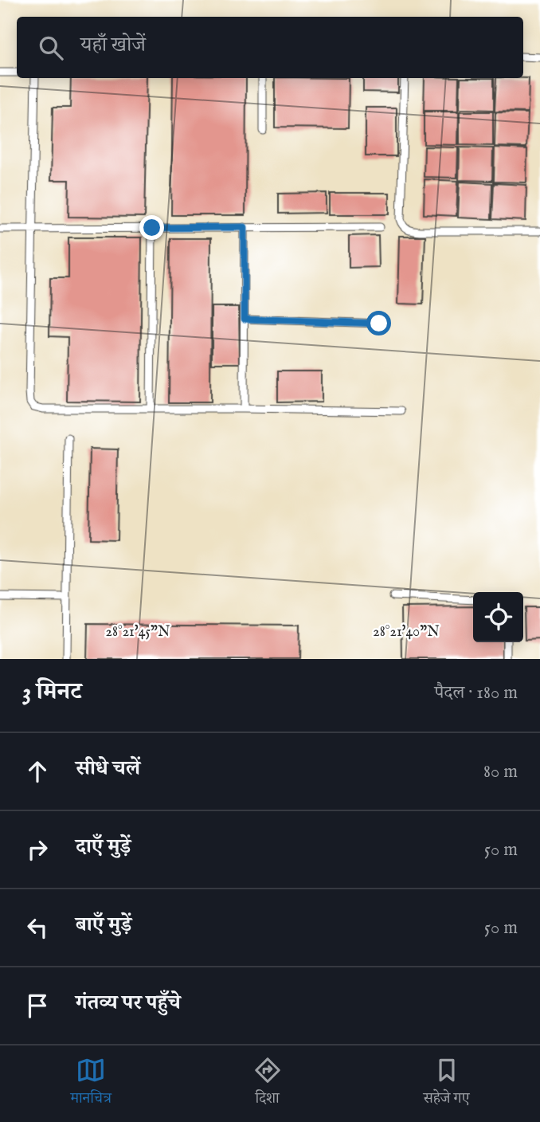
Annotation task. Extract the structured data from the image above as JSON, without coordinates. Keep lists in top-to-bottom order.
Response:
{
  "page": {
    "search": "यहाँ खोजें",
    "heading": ["3 मिनट", "पैदल · 180 m"],
    "list": [
      ["सीधे चलें", "80 m"],
      ["दाएँ मुड़ें", "50 m"],
      ["बाएँ मुड़ें", "50 m"],
      "गंतव्य पर पहुँचे"
    ],
    "nav": ["मानचित्र", "दिशा", "सहेजे गए"]
  },
  "coordinates": ["28°21'45\"N", "28°21'40\"N"]
}
